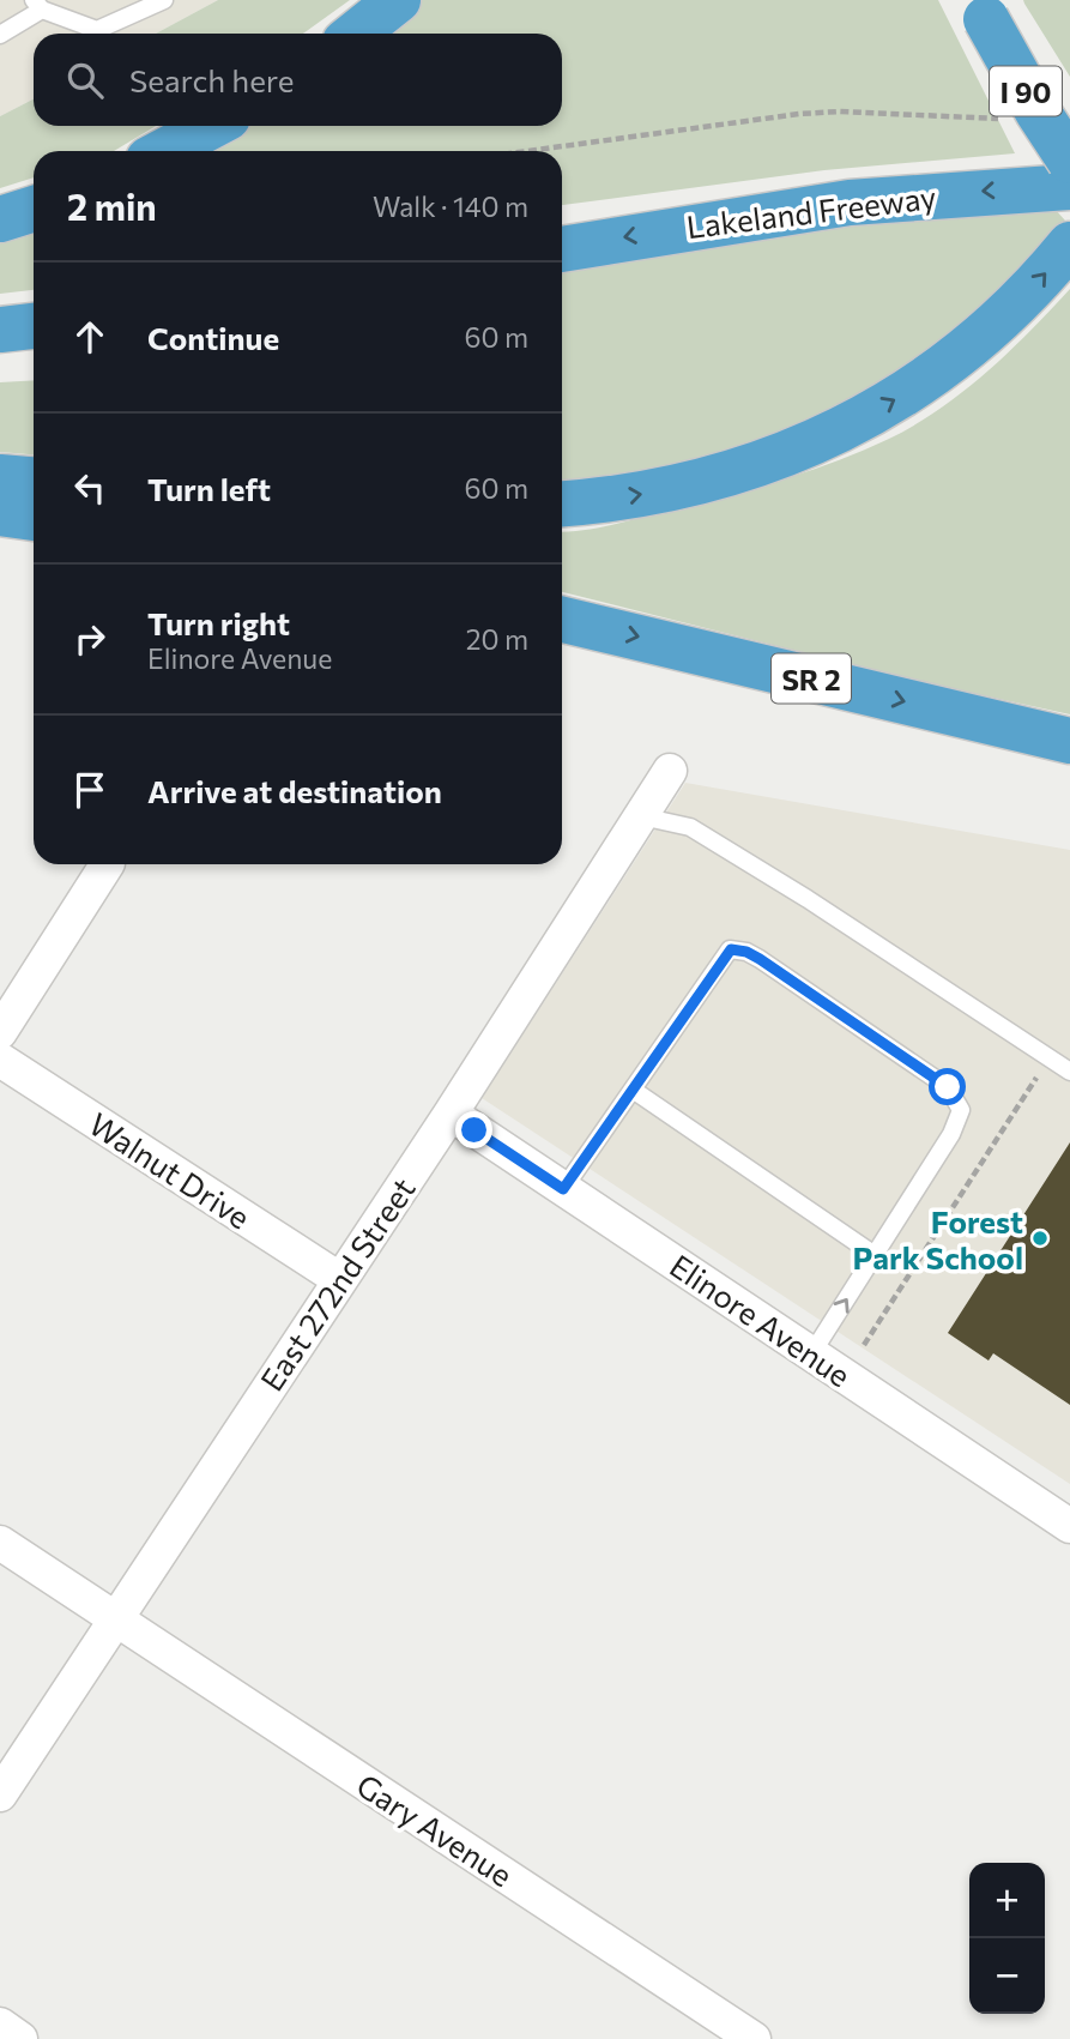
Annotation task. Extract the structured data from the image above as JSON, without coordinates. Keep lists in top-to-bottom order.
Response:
{
  "streets": {
    "highway": ["I 90", "Lakeland Freeway", "SR 2"],
    "street": [
      "Walnut Drive",
      "East 272nd Street",
      "Elinore Avenue",
      "Gary Avenue"
    ]
  },
  "crossings": [
    ["Walnut Drive", "East 272nd Street"],
    ["East 272nd Street", "Elinore Avenue"],
    ["East 272nd Street", "Gary Avenue"]
  ],
  "places": ["Forest Park School"],
  "page": {
    "search": "Search here",
    "heading": ["2 min", "Walk · 140 m"],
    "list": [
      ["Continue", "60 m"],
      ["Turn left", "60 m"],
      ["Turn right", "Elinore Avenue", "20 m"],
      "Arrive at destination"
    ],
    "map_buttons": ["+", "−"]
  }
}
